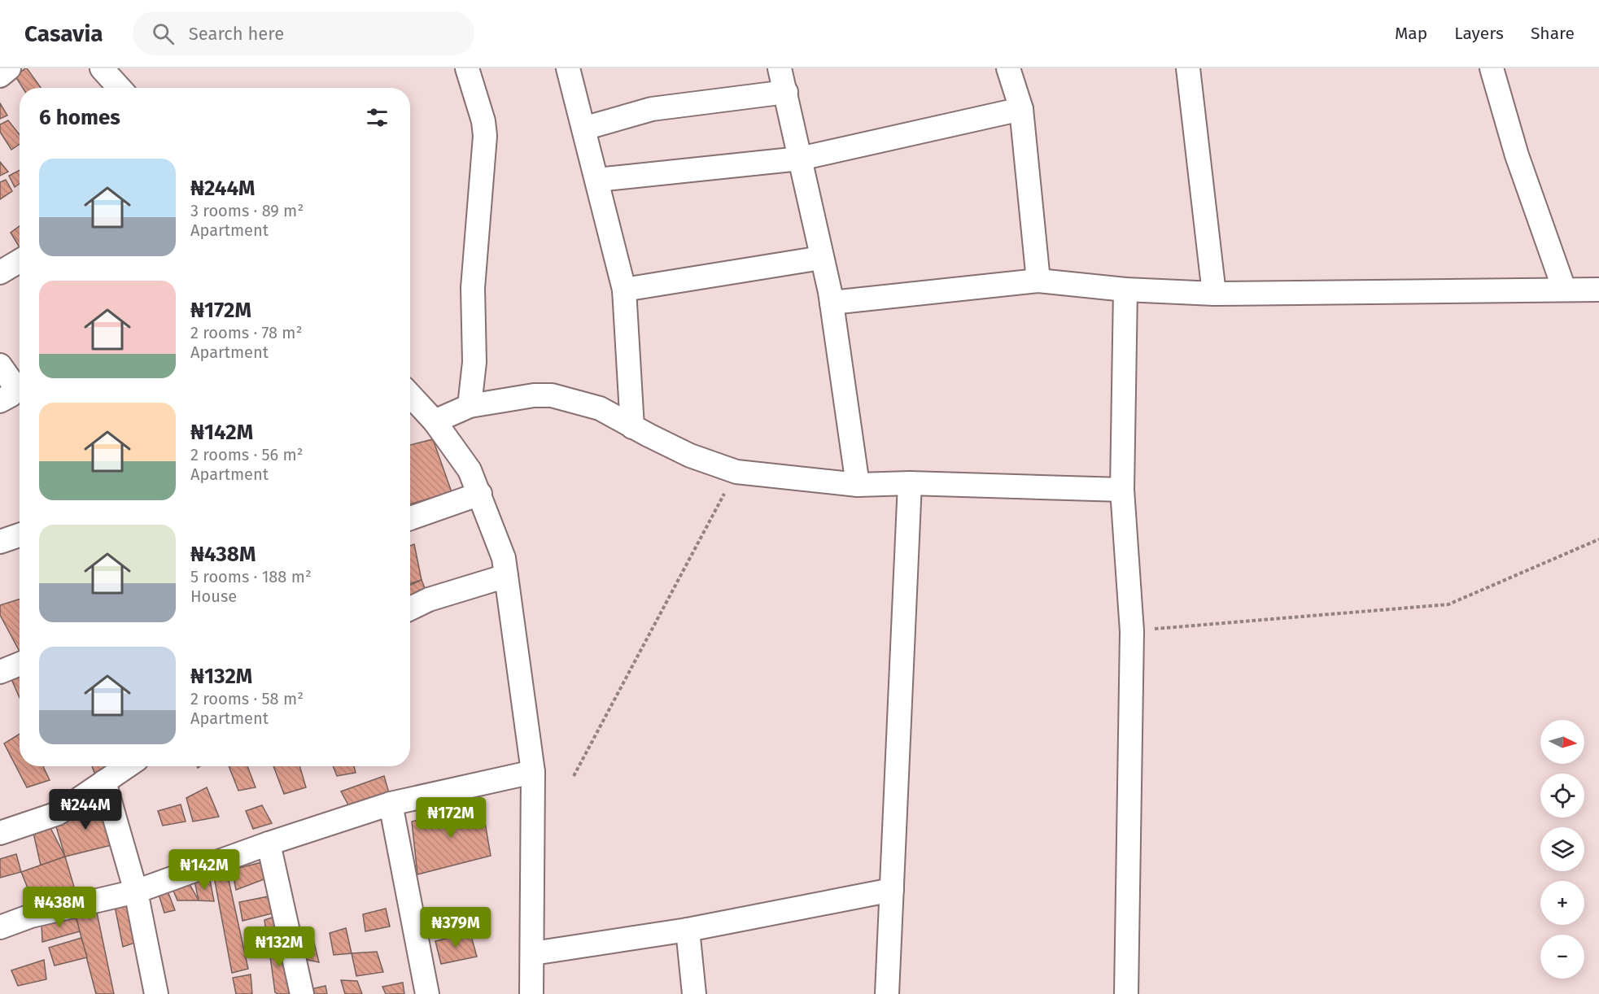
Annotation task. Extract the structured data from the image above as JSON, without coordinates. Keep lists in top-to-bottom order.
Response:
{
  "north": "right",
  "page": {
    "header": "Casavia",
    "search": "Search here",
    "nav": ["Map", "Layers", "Share"],
    "heading": "6 homes",
    "list": [
      {
        "name": "₦244M",
        "note": "3 rooms · 89 m² · Apartment"
      },
      {
        "name": "₦172M",
        "note": "2 rooms · 78 m² · Apartment"
      },
      {
        "name": "₦142M",
        "note": "2 rooms · 56 m² · Apartment"
      },
      {
        "name": "₦438M",
        "note": "5 rooms · 188 m² · House"
      },
      {
        "name": "₦132M",
        "note": "2 rooms · 58 m² · Apartment"
      }
    ],
    "map_buttons": ["+", "−"],
    "price": [
      "₦244M",
      "₦172M",
      "₦142M",
      "₦438M",
      "₦379M",
      "₦132M"
    ]
  }
}
